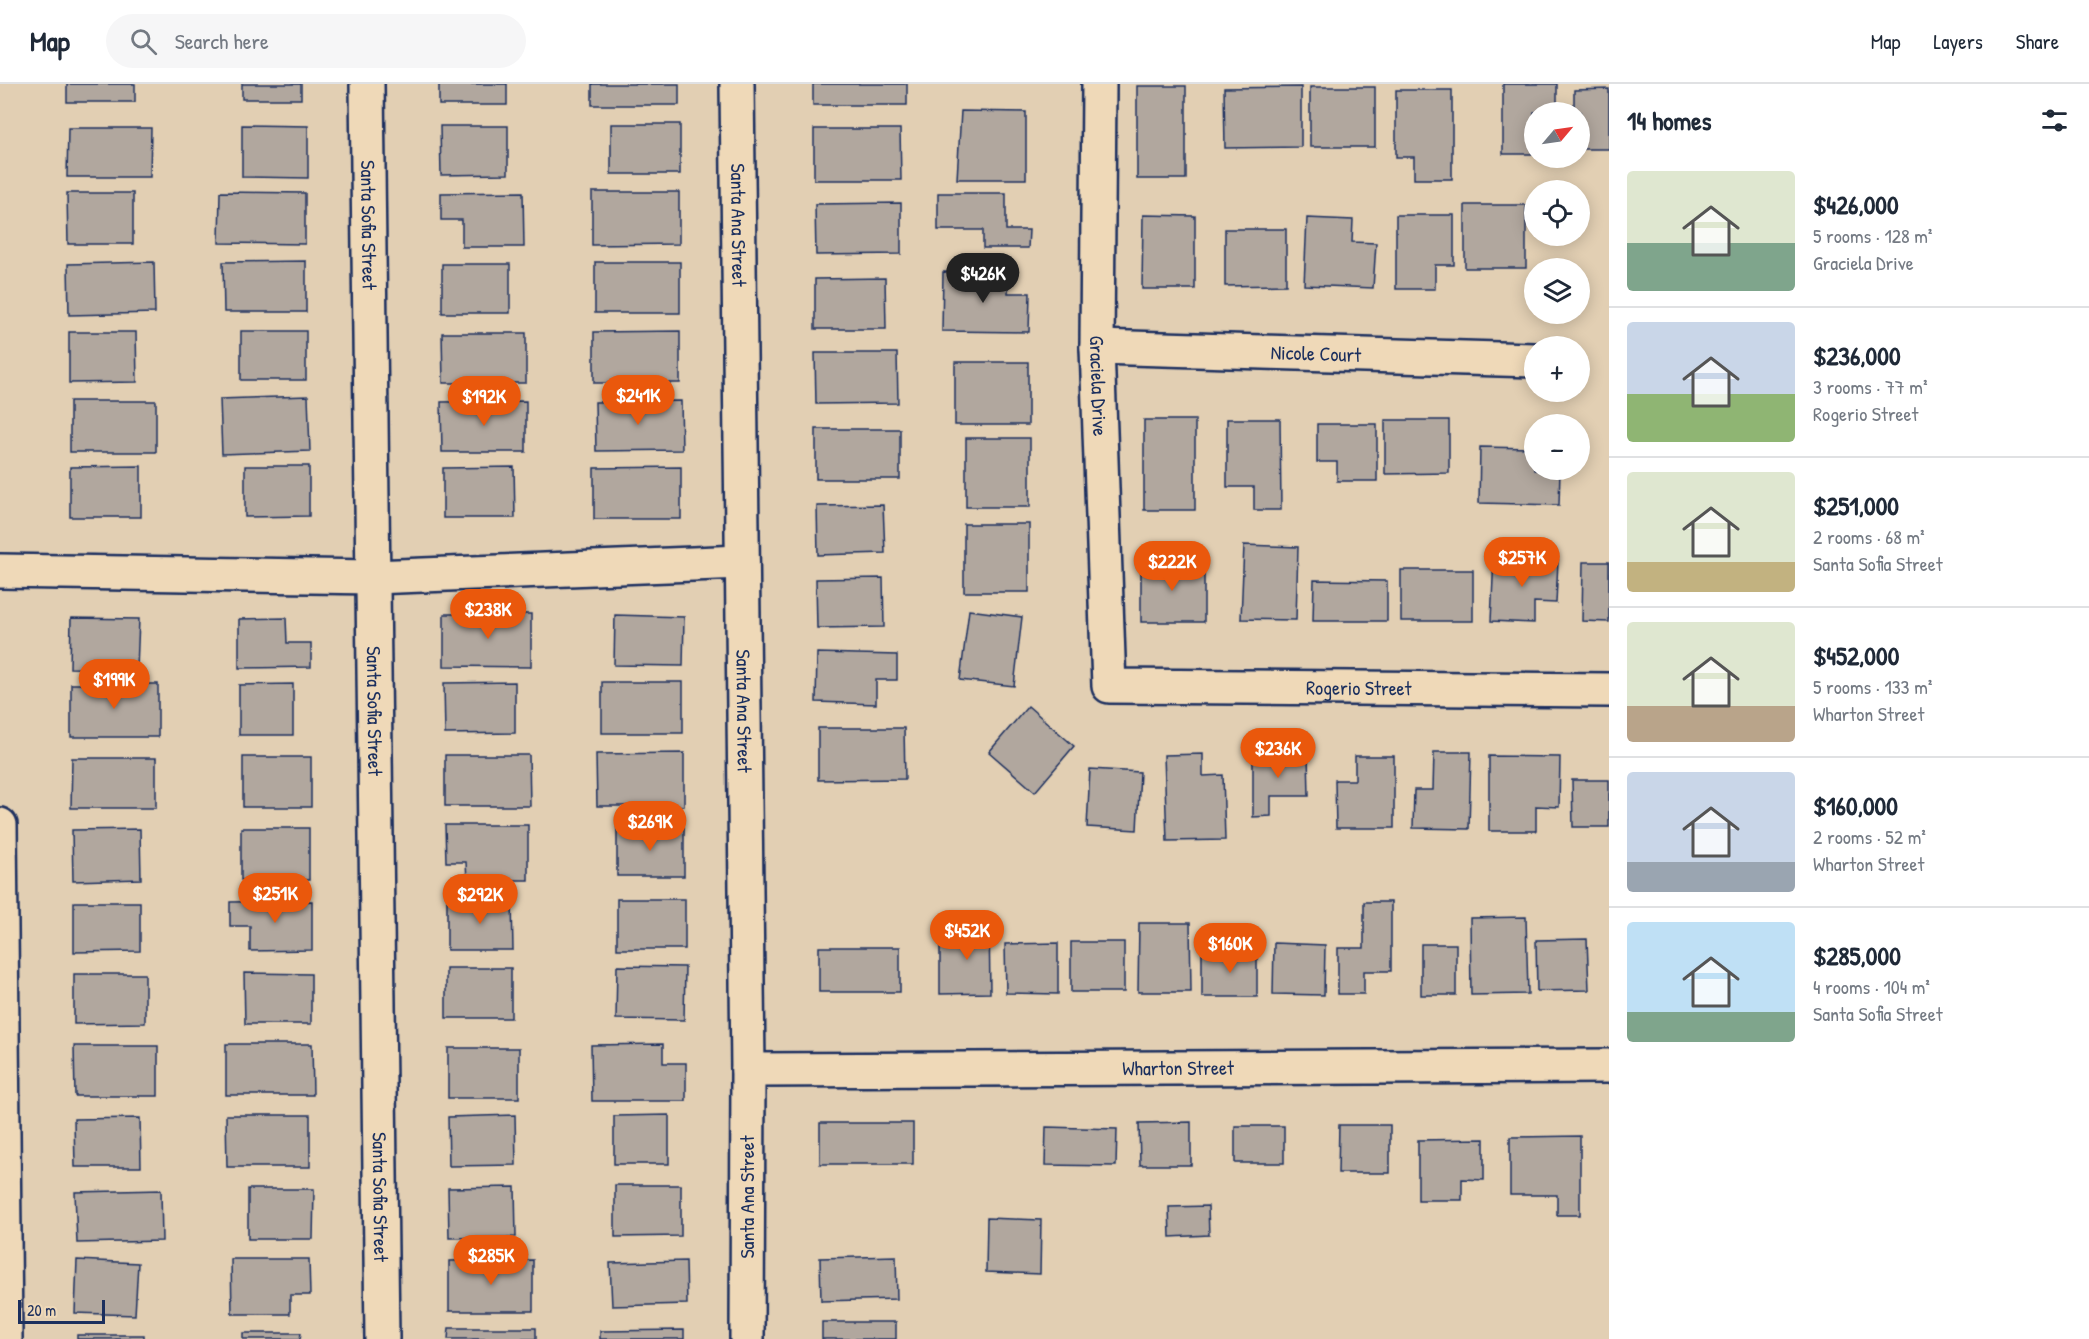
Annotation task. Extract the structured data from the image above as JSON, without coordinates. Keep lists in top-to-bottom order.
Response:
{
  "streets": {
    "street": [
      "Santa Sofia Street",
      "Santa Ana Street",
      "Nicole Court",
      "Graciela Drive",
      "Rogerio Street",
      "Wharton Street"
    ]
  },
  "crossings": [
    ["Santa Ana Street", "Wharton Street"],
    ["Nicole Court", "Graciela Drive"],
    ["Graciela Drive", "Rogerio Street"]
  ],
  "scale_bar": "20 m",
  "north": "top right",
  "page": {
    "header": "Map",
    "search": "Search here",
    "nav": ["Map", "Layers", "Share"],
    "heading": "14 homes",
    "map_buttons": ["+", "−"],
    "list": [
      {
        "name": "$426,000",
        "note": "5 rooms · 128 m² · Graciela Drive"
      },
      {
        "name": "$236,000",
        "note": "3 rooms · 77 m² · Rogerio Street"
      },
      {
        "name": "$251,000",
        "note": "2 rooms · 68 m² · Santa Sofia Street"
      },
      {
        "name": "$452,000",
        "note": "5 rooms · 133 m² · Wharton Street"
      },
      {
        "name": "$160,000",
        "note": "2 rooms · 52 m² · Wharton Street"
      },
      {
        "name": "$285,000",
        "note": "4 rooms · 104 m² · Santa Sofia Street"
      }
    ],
    "price": [
      "$426K",
      "$241K",
      "$192K",
      "$257K",
      "$222K",
      "$238K",
      "$199K",
      "$236K",
      "$269K",
      "$251K",
      "$292K",
      "$452K",
      "$160K",
      "$285K"
    ],
    "scale": "20 m"
  }
}
